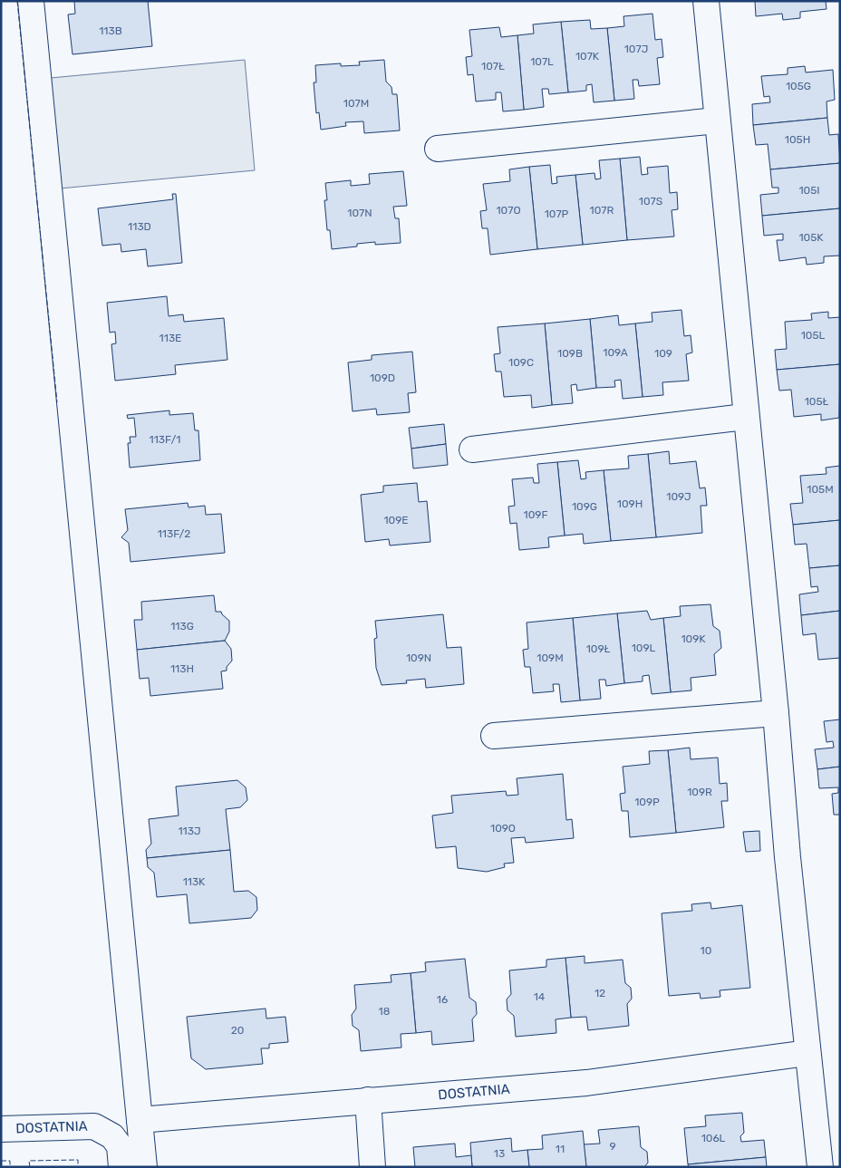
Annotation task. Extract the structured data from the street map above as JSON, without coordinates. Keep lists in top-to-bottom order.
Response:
{
  "streets": {
    "street": ["DOSTATNIA"]
  },
  "house_numbers": [
    "113B",
    "107J",
    "107K",
    "107L",
    "107Ł",
    "105G",
    "107M",
    "105H",
    "105I",
    "107S",
    "107O",
    "107R",
    "107N",
    "107P",
    "113D",
    "105K",
    "105L",
    "113E",
    "109A",
    "109B",
    "109",
    "109C",
    "109D",
    "105Ł",
    "113F/1",
    "105M",
    "109J",
    "109H",
    "109G",
    "109F",
    "109E",
    "113F/2",
    "113G",
    "109K",
    "109L",
    "109Ł",
    "109N",
    "109M",
    "113H",
    "109R",
    "109P",
    "109O",
    "113J",
    "113K",
    "10",
    "12",
    "14",
    "16",
    "18",
    "20",
    "106L",
    "9",
    "11",
    "13"
  ]
}
